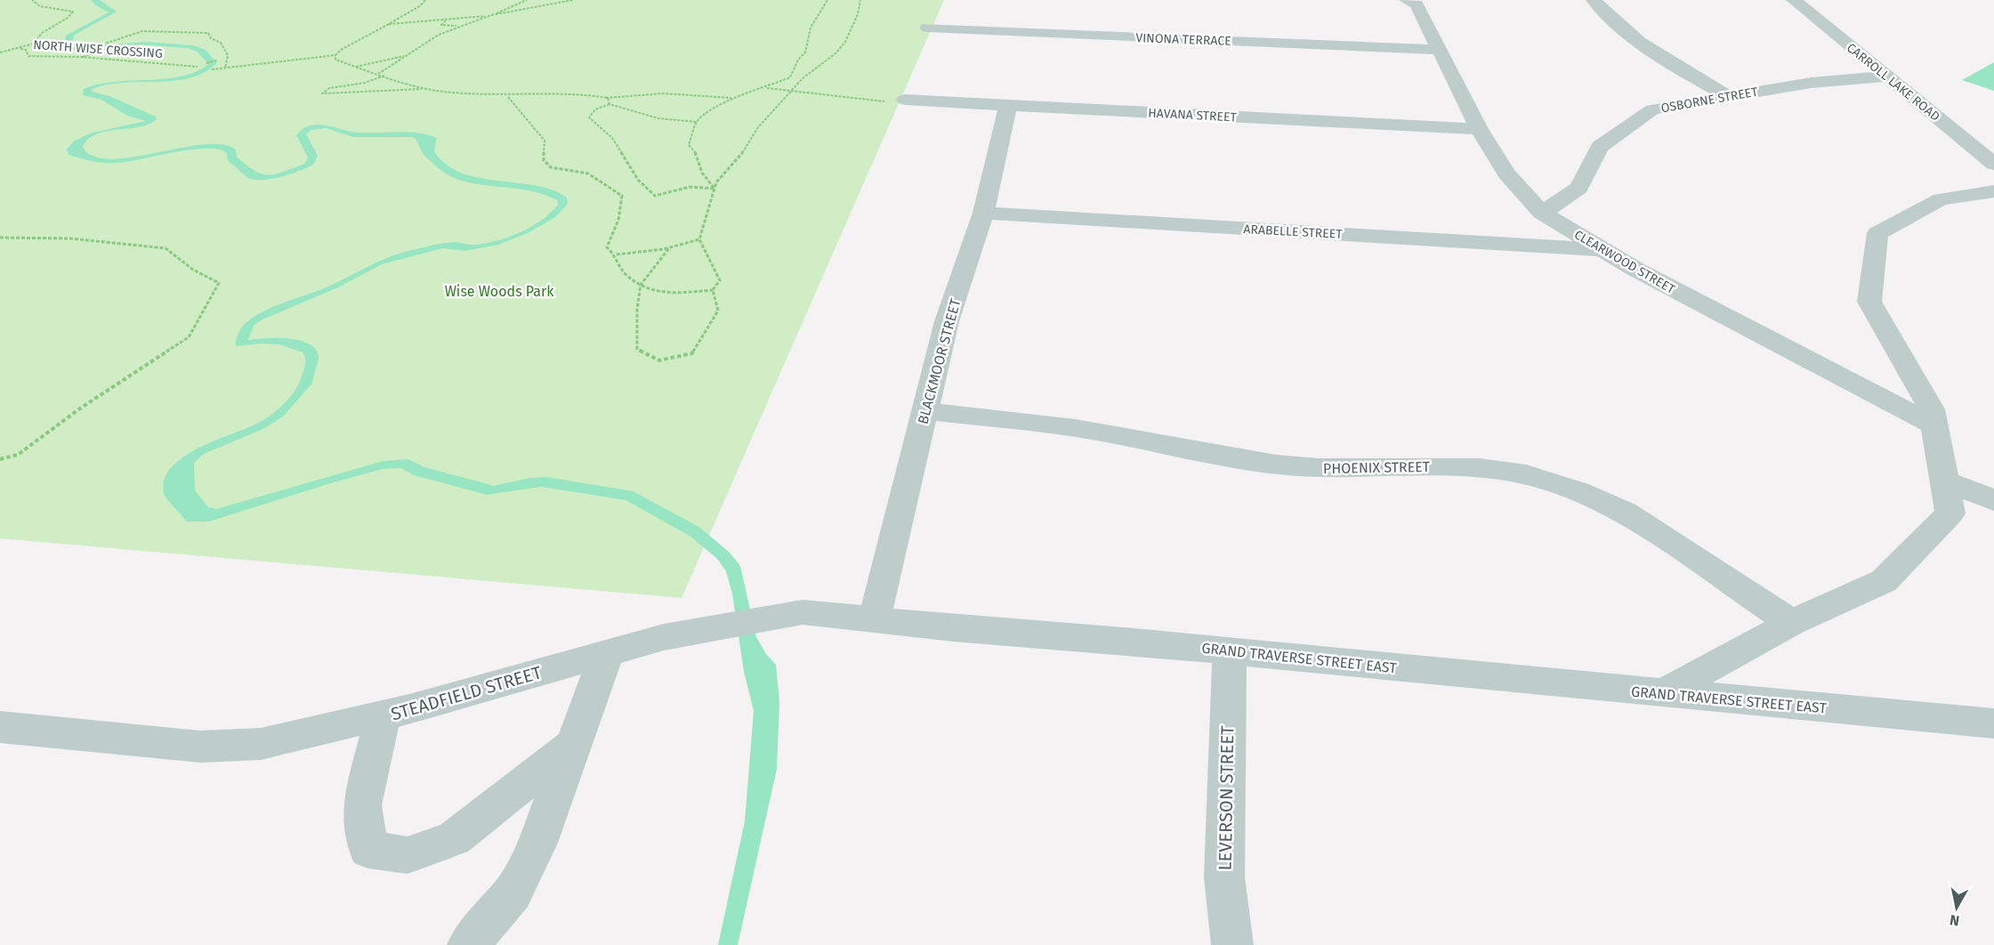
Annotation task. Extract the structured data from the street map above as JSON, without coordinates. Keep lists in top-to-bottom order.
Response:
{
  "streets": {
    "street": [
      "VINONA TERRACE",
      "CARROLL LAKE ROAD",
      "OSBORNE STREET",
      "HAVANA STREET",
      "ARABELLE STREET",
      "CLEARWOOD STREET",
      "BLACKMOOR STREET",
      "PHOENIX STREET",
      "GRAND TRAVERSE STREET EAST",
      "STEADFIELD STREET",
      "LEVERSON STREET"
    ],
    "path": ["NORTH WISE CROSSING"]
  },
  "crossings": [
    ["VINONA TERRACE", "CLEARWOOD STREET"],
    ["CARROLL LAKE ROAD", "OSBORNE STREET"],
    ["OSBORNE STREET", "CLEARWOOD STREET"],
    ["HAVANA STREET", "CLEARWOOD STREET"],
    ["HAVANA STREET", "BLACKMOOR STREET"],
    ["ARABELLE STREET", "CLEARWOOD STREET"],
    ["ARABELLE STREET", "BLACKMOOR STREET"],
    ["BLACKMOOR STREET", "PHOENIX STREET"],
    ["BLACKMOOR STREET", "GRAND TRAVERSE STREET EAST"],
    ["GRAND TRAVERSE STREET EAST", "STEADFIELD STREET"],
    ["GRAND TRAVERSE STREET EAST", "LEVERSON STREET"]
  ],
  "parks": ["Wise Woods Park"],
  "north": "bottom"
}
